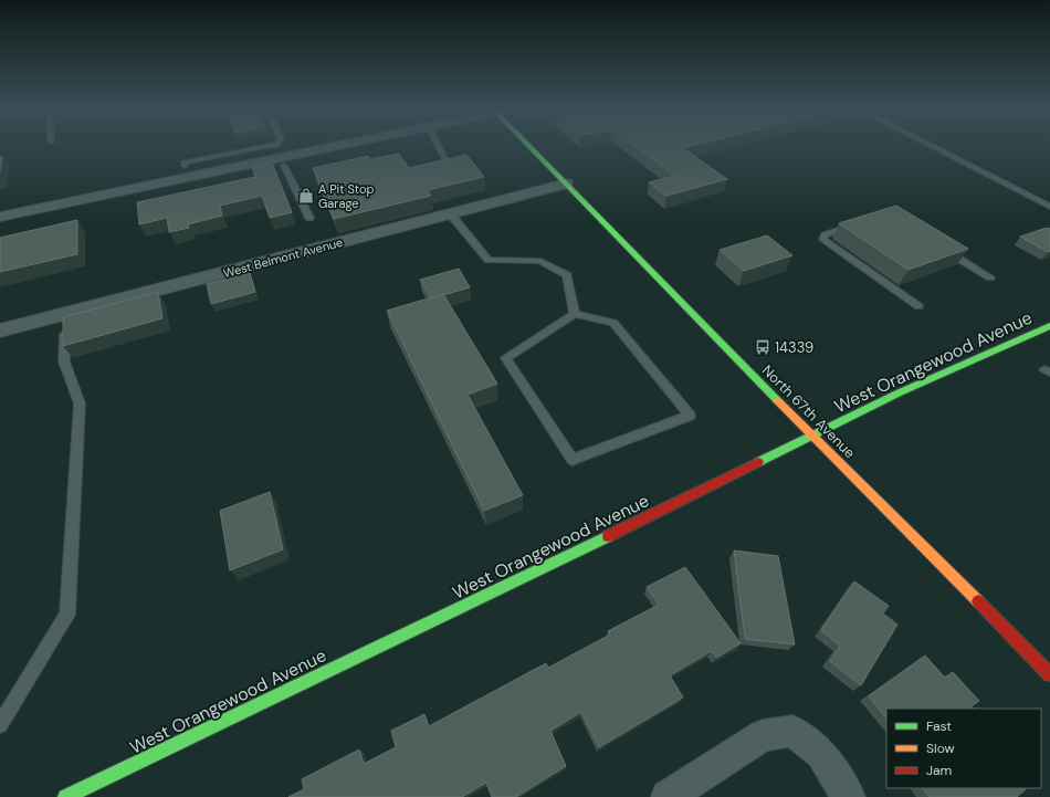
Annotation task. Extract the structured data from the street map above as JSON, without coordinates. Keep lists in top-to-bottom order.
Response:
{
  "streets": {
    "main road": ["West Orangewood Avenue", "North 67th Avenue"],
    "street": ["West Belmont Avenue"]
  },
  "crossings": [
    ["West Belmont Avenue", "North 67th Avenue"],
    ["West Orangewood Avenue", "North 67th Avenue"]
  ],
  "places": {
    "shop": ["A Pit Stop Garage"],
    "bus stop": ["14339"]
  },
  "legend": ["Fast", "Slow", "Jam"]
}
